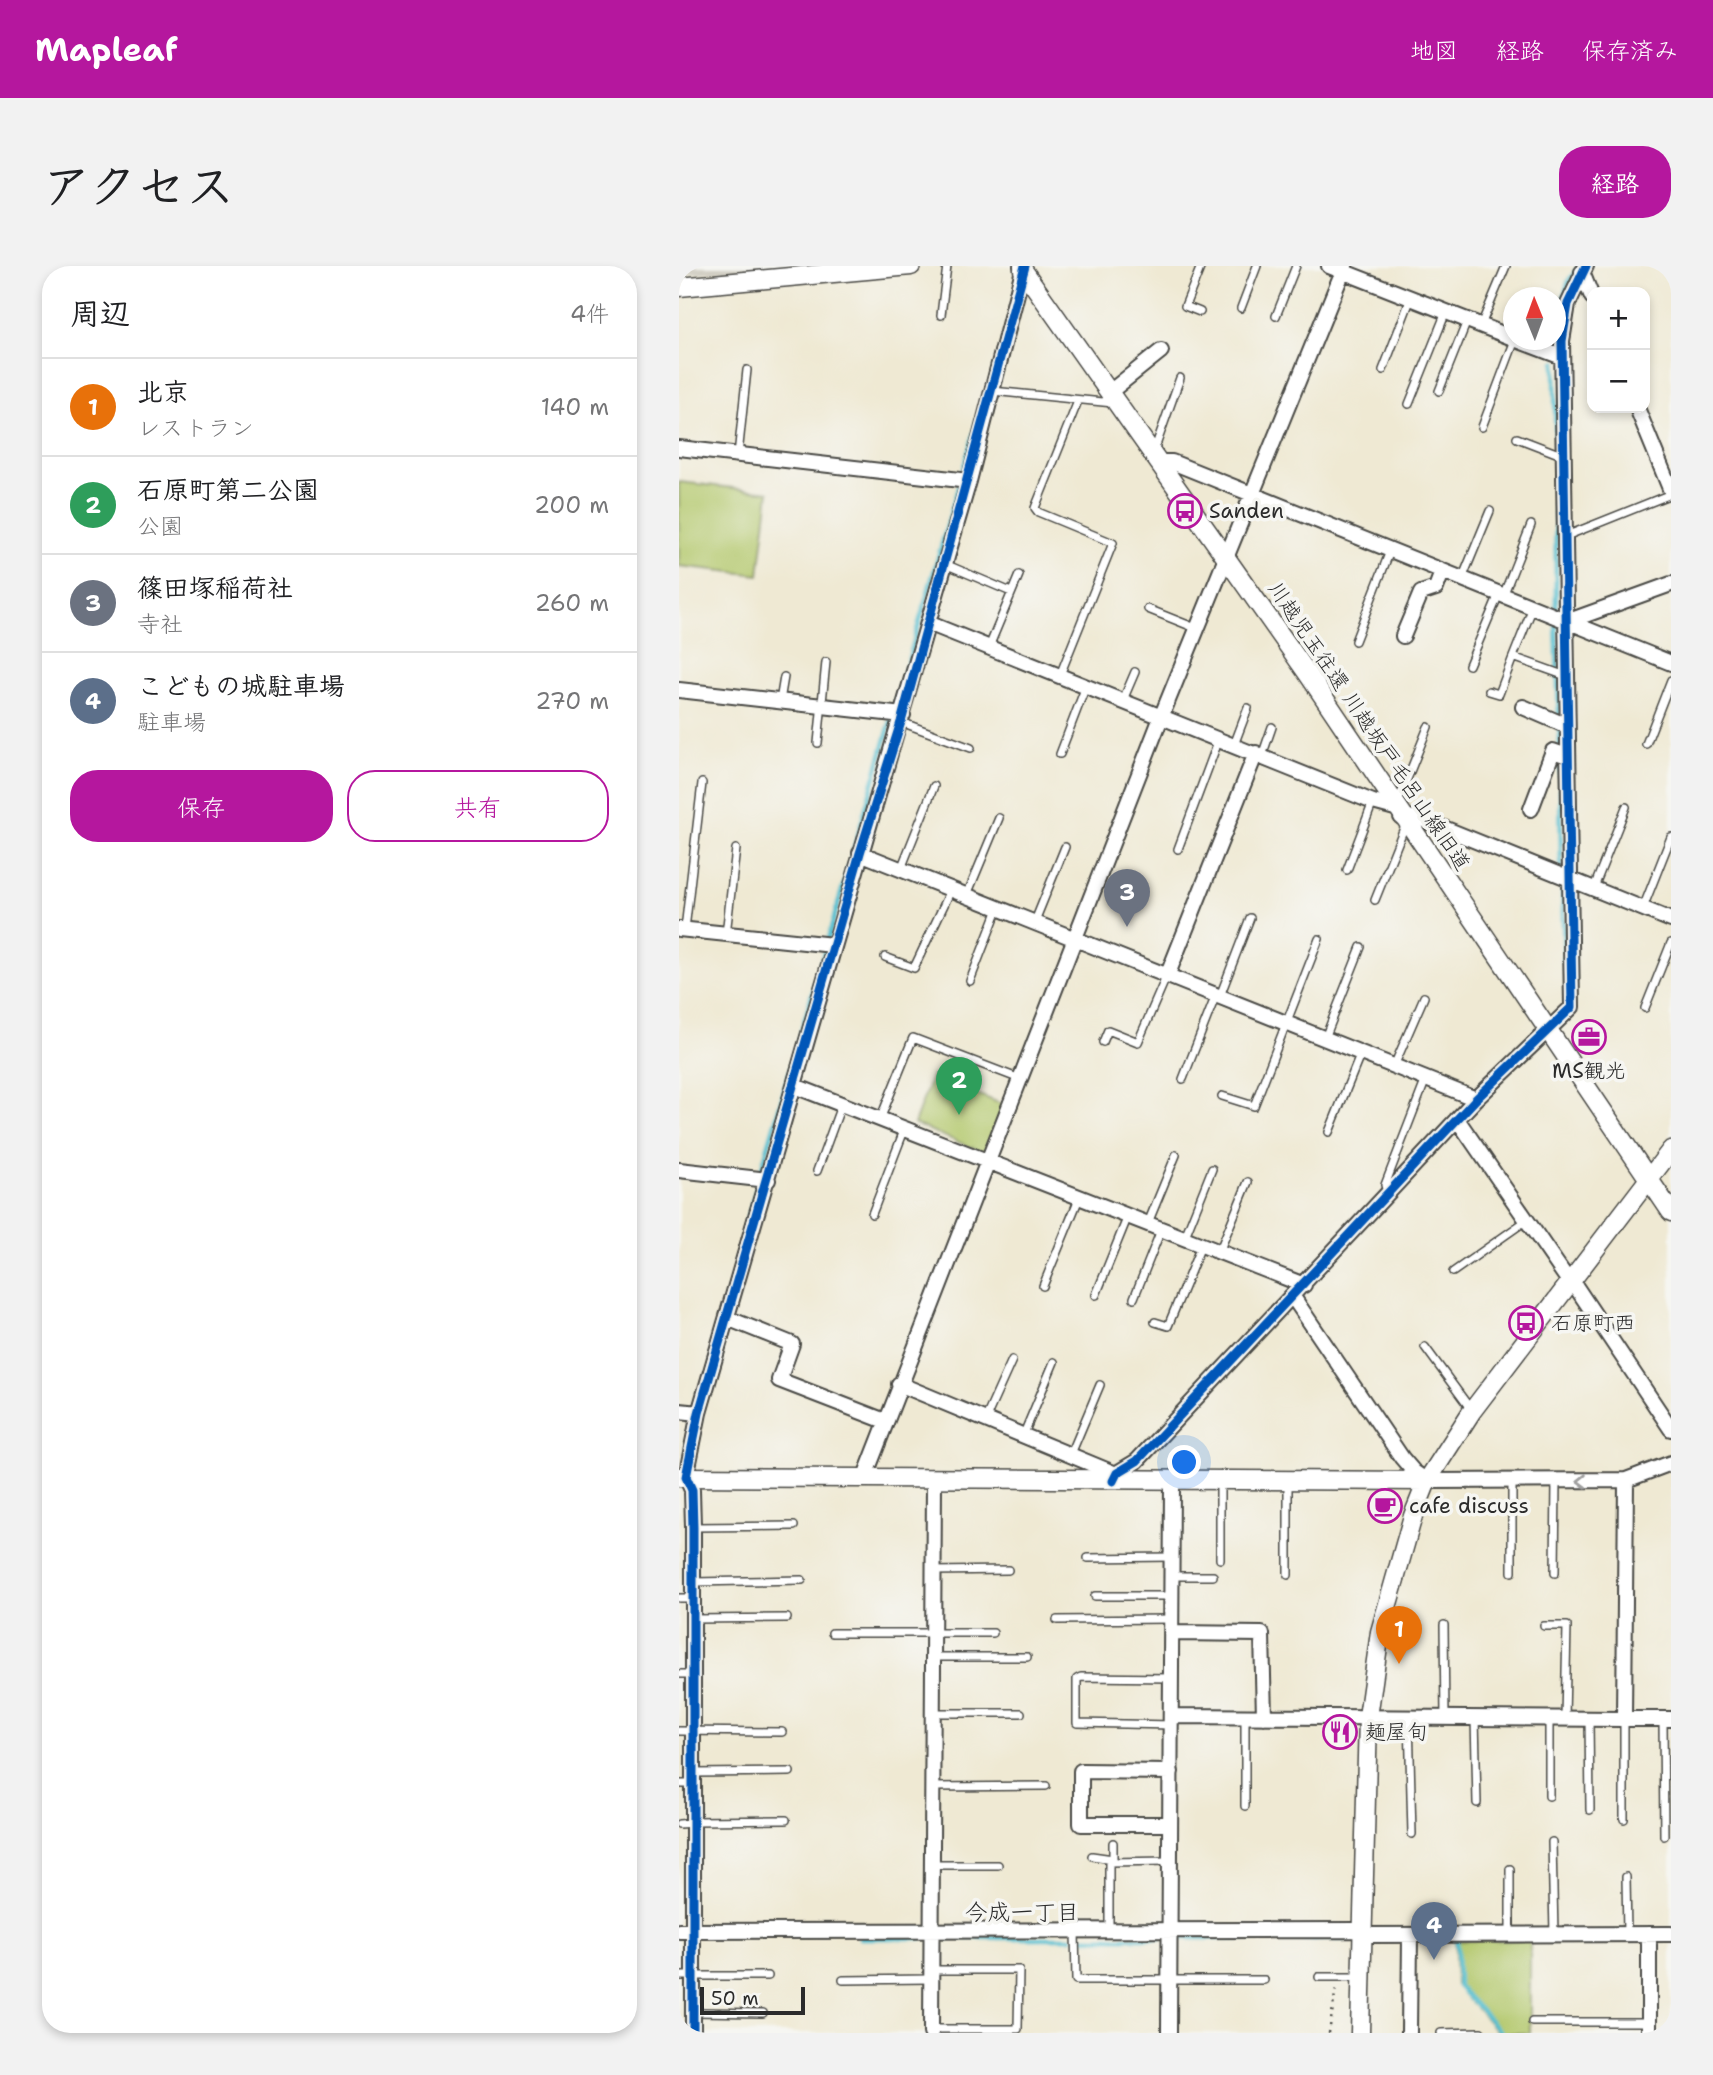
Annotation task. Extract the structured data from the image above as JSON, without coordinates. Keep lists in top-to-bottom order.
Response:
{
  "streets": {
    "street": ["川越児玉往還 川越坂戸毛呂山線旧道"]
  },
  "districts": ["今成一丁目"],
  "places": {
    "bus stop": ["Sanden", "石原町西"],
    "office": ["MS観光"],
    "cafe": ["cafe discuss"],
    "restaurant": ["麺屋旬"]
  },
  "scale_bar": "50 m",
  "north": "top",
  "page": {
    "header": "Mapleaf",
    "nav": ["地図", "経路", "保存済み"],
    "title": "アクセス",
    "buttons": [
      "経路",
      ["保存", "共有"]
    ],
    "heading": ["周辺", "4件"],
    "map_buttons": ["+", "−"],
    "list": [
      {
        "mark": "1",
        "name": "北京",
        "note": "レストラン",
        "value": "140 m"
      },
      {
        "mark": "2",
        "name": "石原町第二公園",
        "note": "公園",
        "value": "200 m"
      },
      {
        "mark": "3",
        "name": "篠田塚稲荷社",
        "note": "寺社",
        "value": "260 m"
      },
      {
        "mark": "4",
        "name": "こどもの城駐車場",
        "note": "駐車場",
        "value": "270 m"
      }
    ],
    "pins": [
      "3",
      "2",
      "1",
      "4"
    ],
    "scale": "50 m"
  }
}
